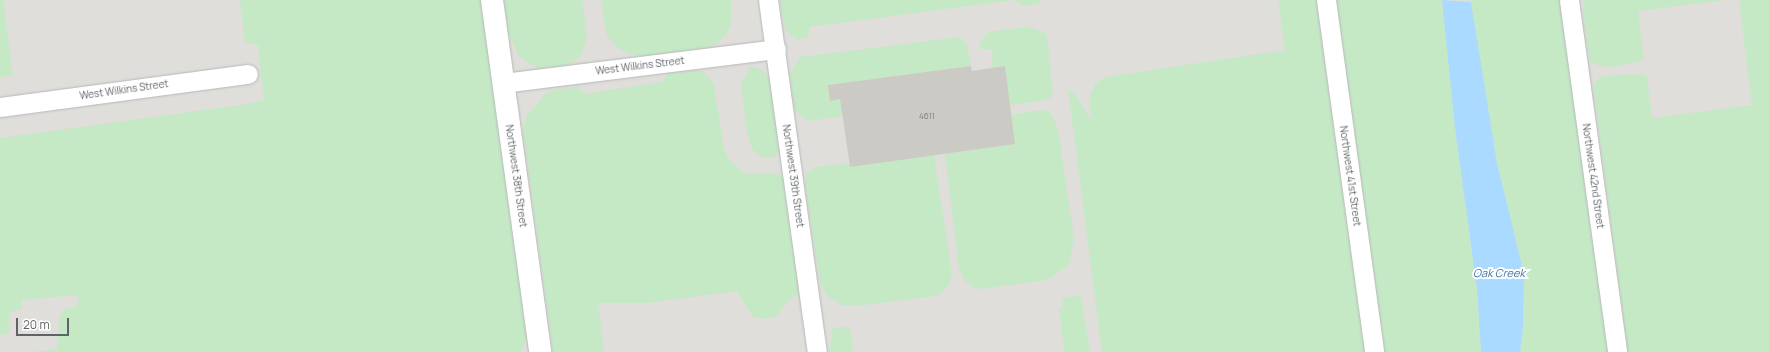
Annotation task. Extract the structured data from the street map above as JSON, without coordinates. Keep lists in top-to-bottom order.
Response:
{
  "streets": {
    "main road": ["Northwest 38th Street"],
    "street": [
      "West Wilkins Street",
      "Northwest 39th Street",
      "Northwest 41st Street",
      "Northwest 42nd Street"
    ]
  },
  "crossings": [
    ["West Wilkins Street", "Northwest 38th Street"],
    ["West Wilkins Street", "Northwest 39th Street"]
  ],
  "water": ["Oak Creek"],
  "house_numbers": ["4611"],
  "scale_bar": "20 m"
}
